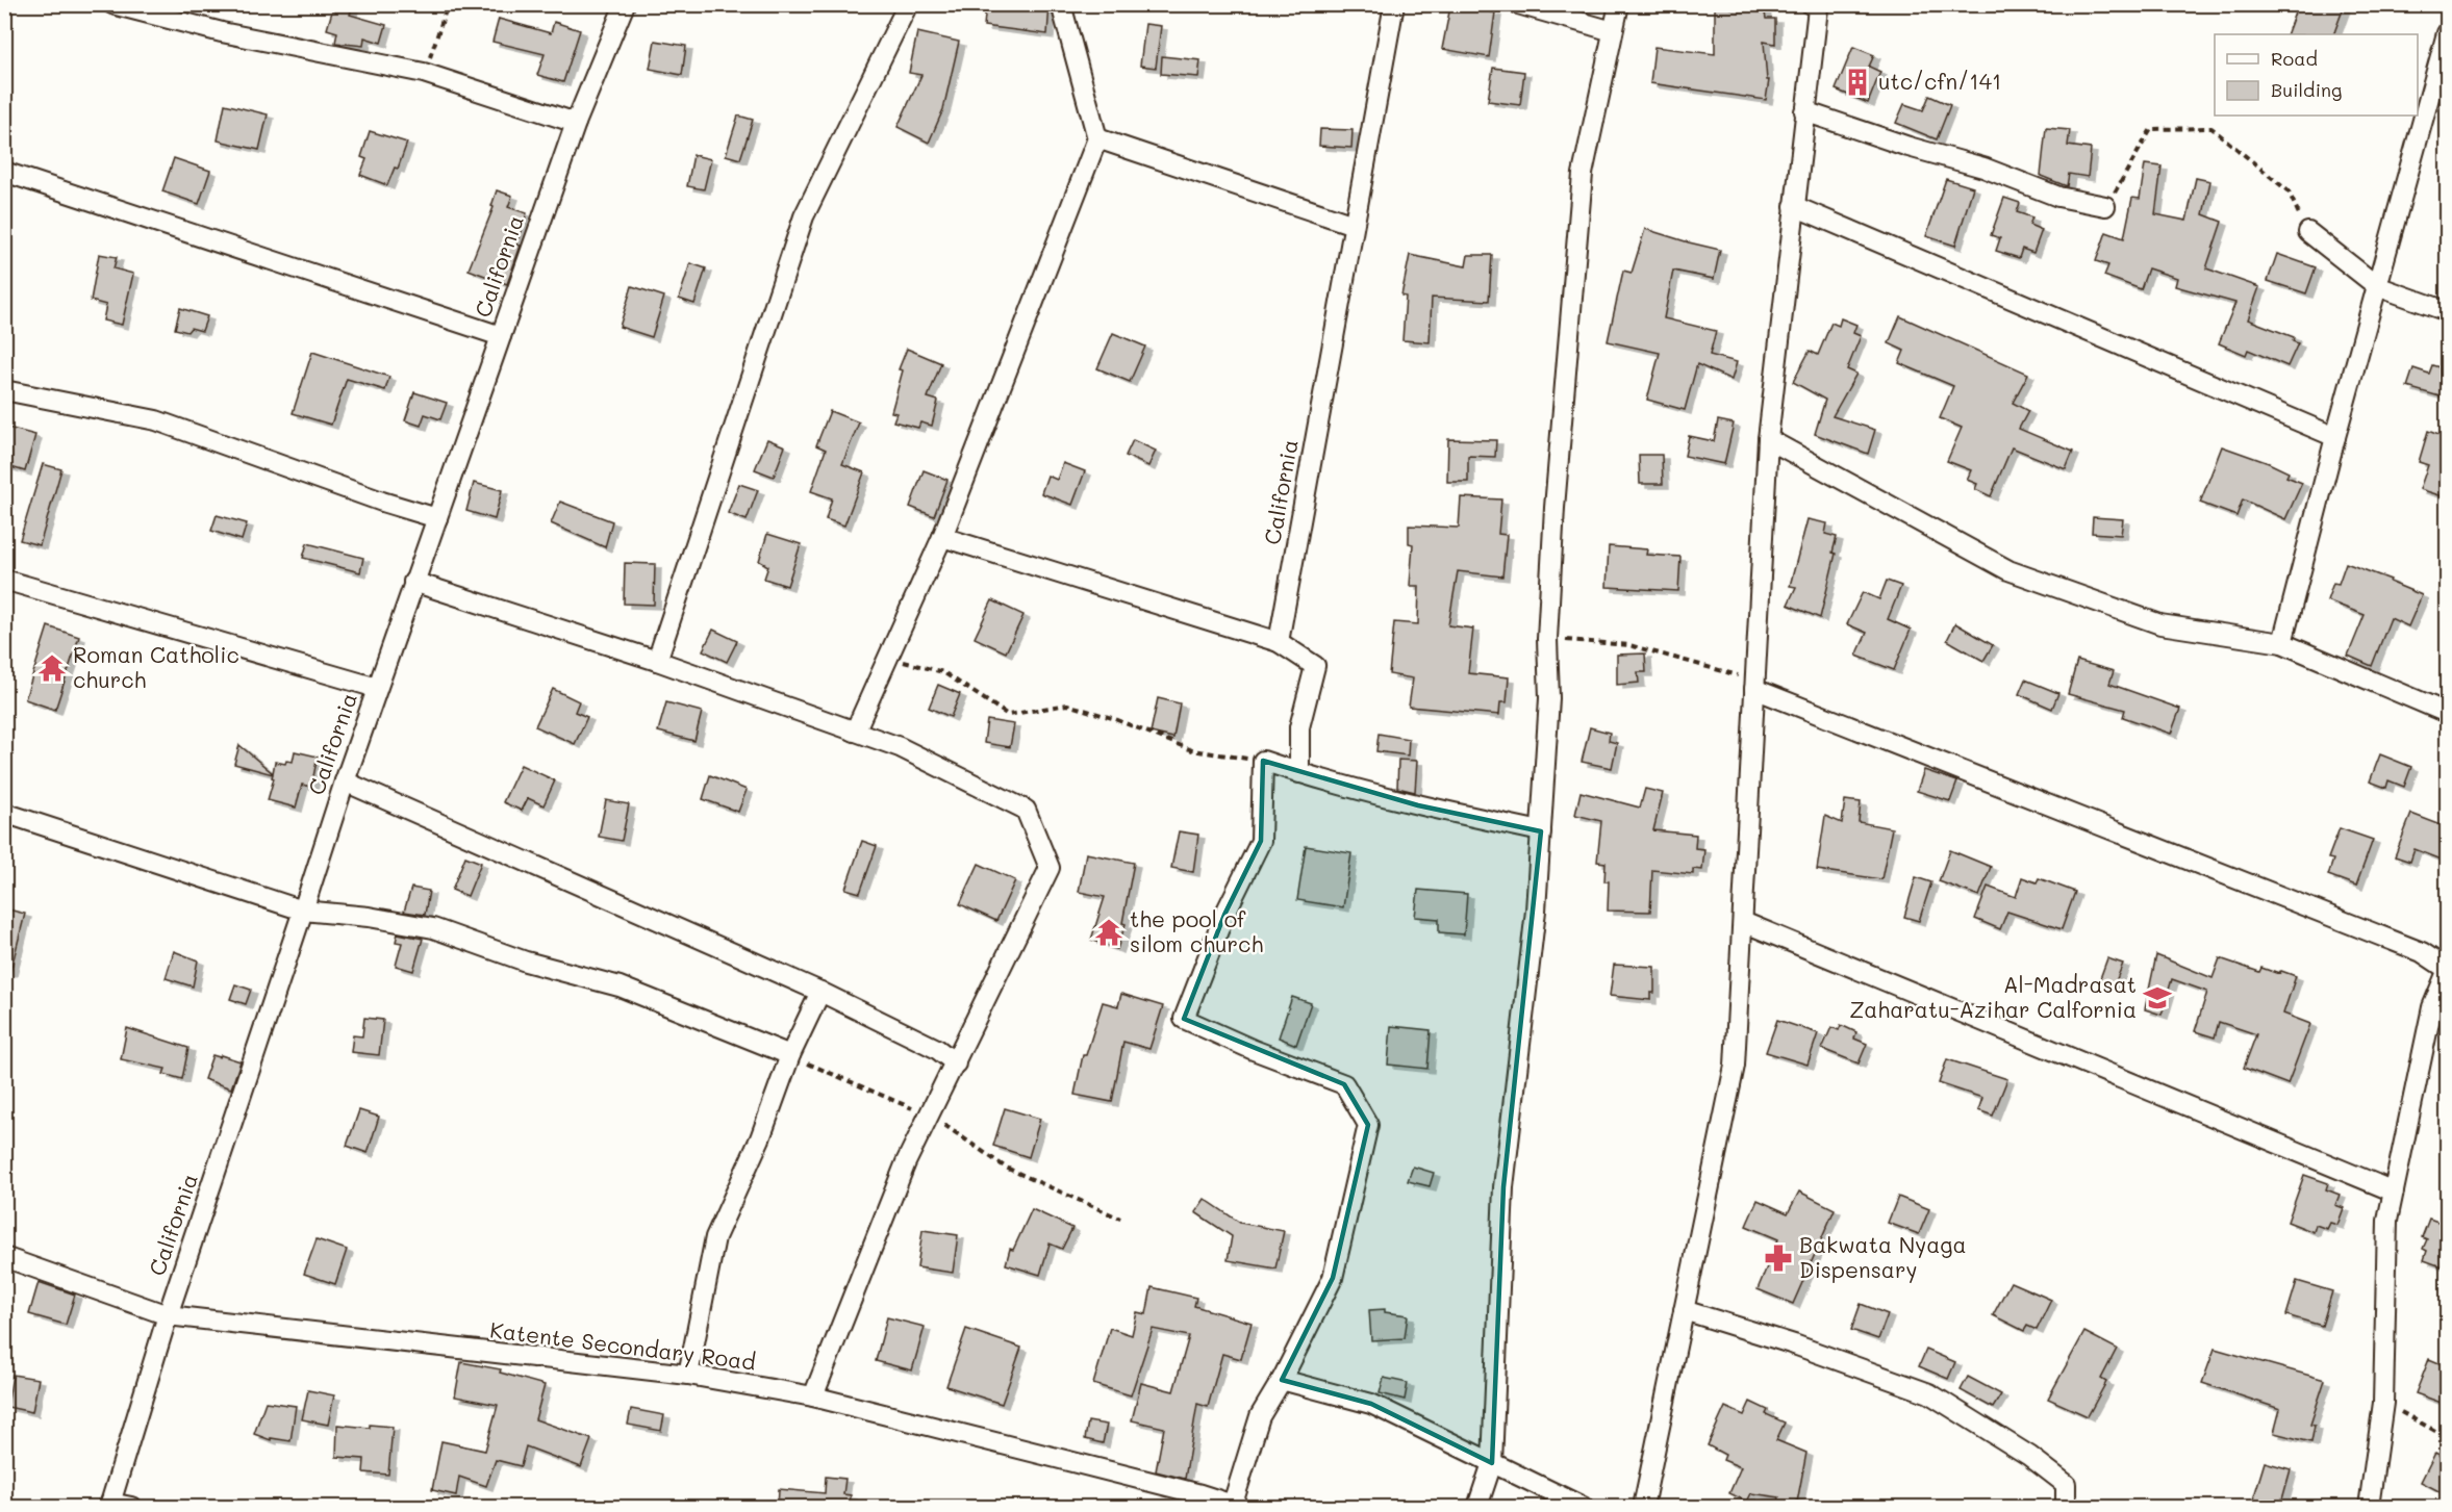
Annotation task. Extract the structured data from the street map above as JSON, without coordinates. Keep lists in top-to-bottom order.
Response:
{
  "streets": {
    "street": ["California", "Katente Secondary Road"]
  },
  "crossings": [
    ["California", "Katente Secondary Road"]
  ],
  "places": {
    "building": ["utc/cfn/141"],
    "temple": ["Roman Catholic church", "the pool of silom church"],
    "school or university": ["Al-Madrasat Zaharatu-Azihar Calfornia"],
    "pharmacy": ["Bakwata Nyaga Dispensary"]
  },
  "legend": ["Road", "Building"]
}
